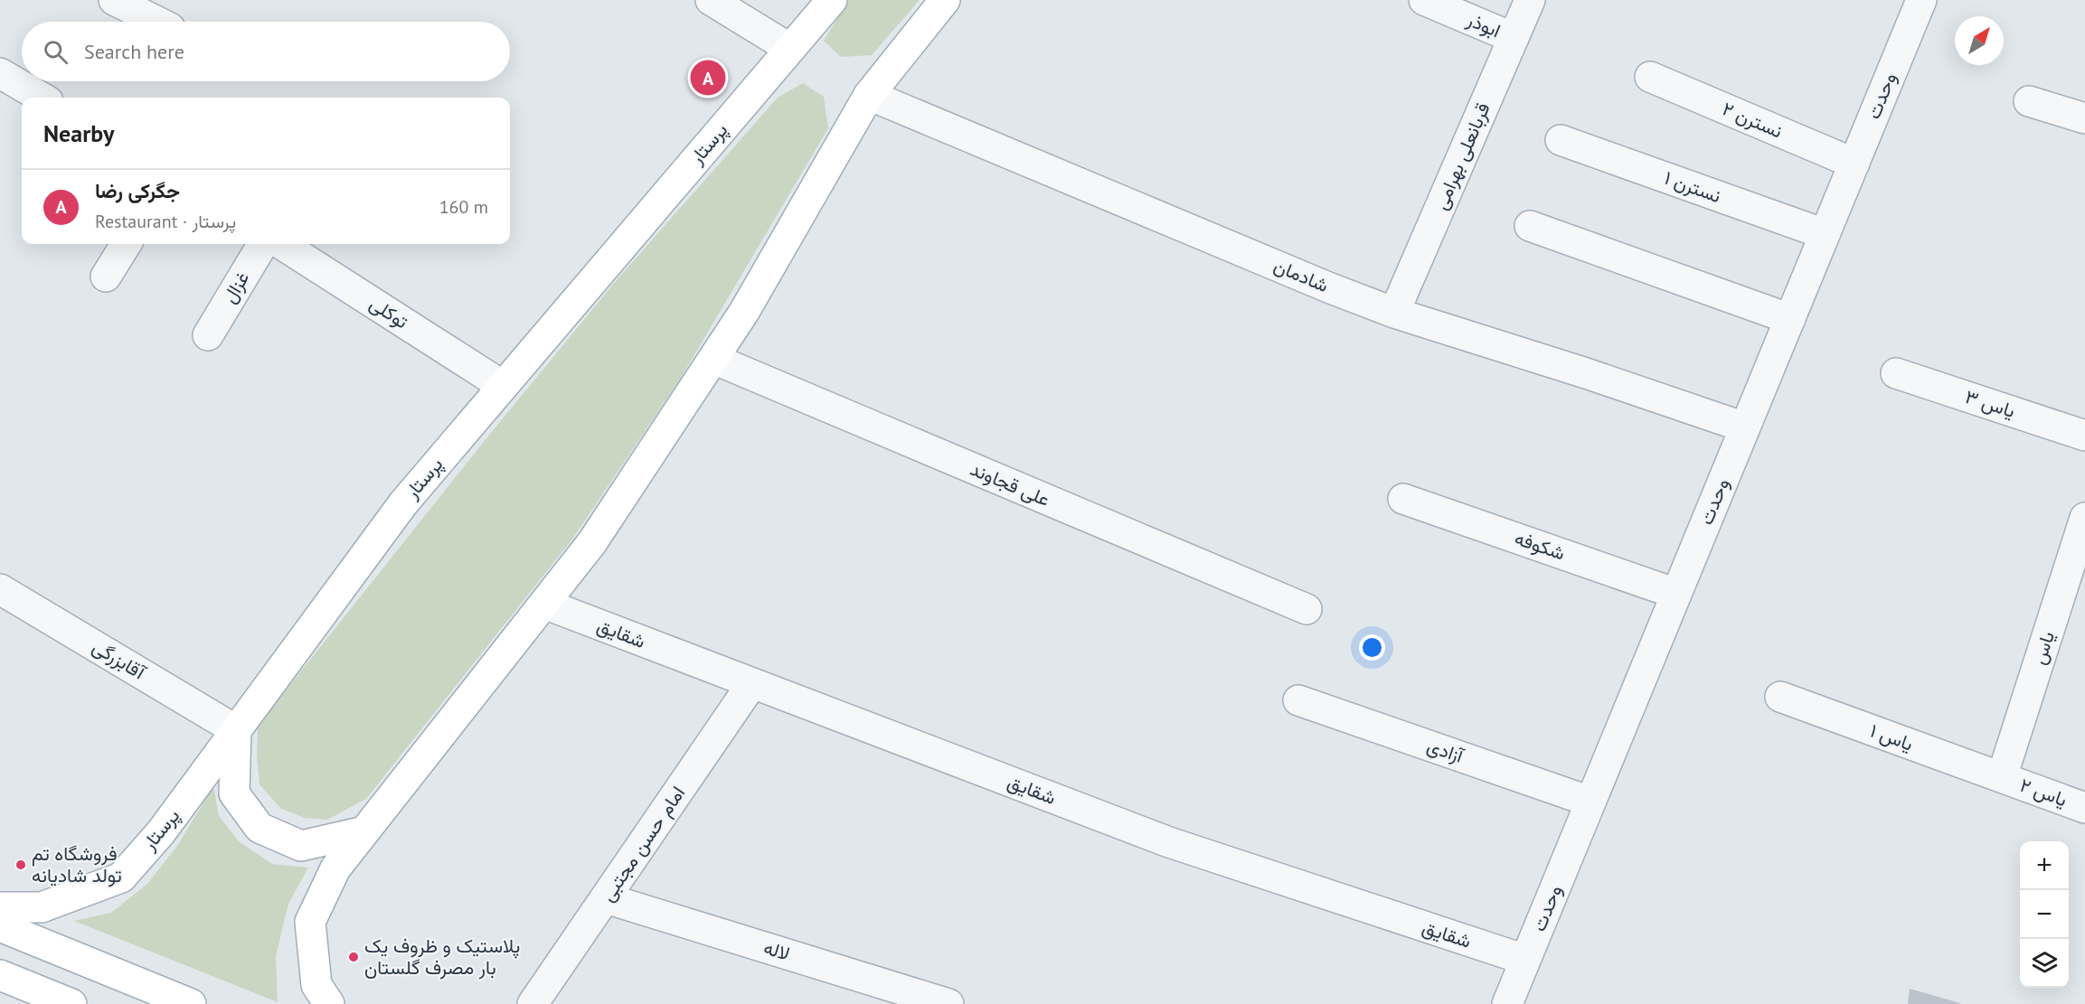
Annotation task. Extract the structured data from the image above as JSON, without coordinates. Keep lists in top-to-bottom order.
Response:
{
  "streets": {
    "main road": ["پرستار"],
    "street": [
      "ابوذر",
      "وحدت",
      "نسترن ۲",
      "قربانعلی بهرامی",
      "نسترن ۱",
      "شادمان",
      "غزال",
      "توکلی",
      "یاس ۳",
      "علی قجاوند",
      "شکوفه",
      "شقایق",
      "یاس",
      "آقابزرگی",
      "یاس ۱",
      "آزادی",
      "یاس ۲",
      "امام حسن مجتبی",
      "لاله"
    ]
  },
  "crossings": [
    ["ابوذر", "قربانعلی بهرامی"],
    ["وحدت", "نسترن ۲"],
    ["وحدت", "نسترن ۱"],
    ["وحدت", "شادمان"],
    ["وحدت", "شکوفه"],
    ["وحدت", "شقایق"],
    ["وحدت", "آزادی"],
    ["پرستار", "توکلی"],
    ["پرستار", "آقابزرگی"],
    ["قربانعلی بهرامی", "شادمان"],
    ["شقایق", "امام حسن مجتبی"],
    ["یاس", "یاس ۱"],
    ["یاس", "یاس ۲"],
    ["یاس ۱", "یاس ۲"],
    ["امام حسن مجتبی", "لاله"]
  ],
  "places": ["فروشگاه تم تولد شادیانه", "پلاستیک و ظروف یک بار مصرف گلستان"],
  "north": "top right",
  "page": {
    "search": "Search here",
    "pins": "A",
    "heading": "Nearby",
    "list": [
      {
        "mark": "A",
        "name": "جگرکی رضا",
        "note": "Restaurant · پرستار",
        "value": "160 m"
      }
    ],
    "map_buttons": ["+", "−"]
  }
}
